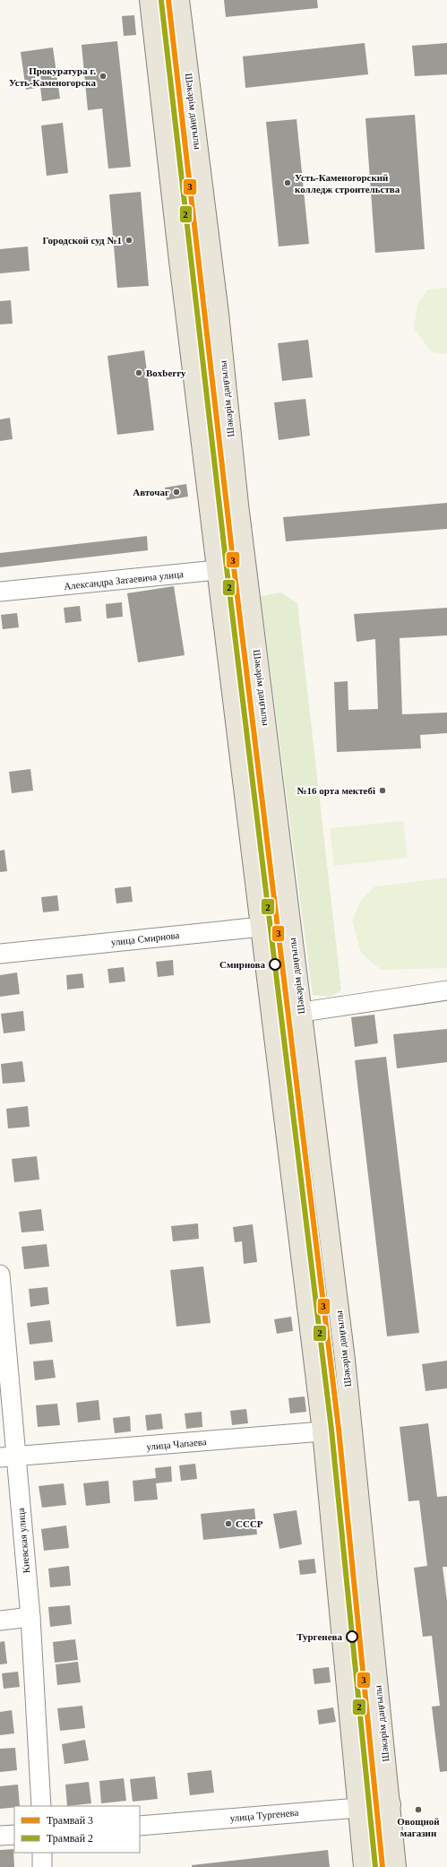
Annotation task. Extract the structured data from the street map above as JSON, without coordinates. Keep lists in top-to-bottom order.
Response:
{
  "streets": {
    "main road": [
      "Шәкәрім даңғылы",
      "Александра Затаевича улица",
      "улица Смирнова",
      "улица Чапаева",
      "улица Тургенева"
    ],
    "street": ["Киевская улица"]
  },
  "crossings": [
    ["Шәкәрім даңғылы", "Александра Затаевича улица"],
    ["Шәкәрім даңғылы", "улица Смирнова"],
    ["Шәкәрім даңғылы", "улица Чапаева"],
    ["Шәкәрім даңғылы", "улица Тургенева"],
    ["улица Чапаева", "Киевская улица"]
  ],
  "places": [
    "Прокуратура г. Усть-Каменогорска",
    "Усть-Каменогорский колледж строительства",
    "Городской суд №1",
    "Boxberry",
    "Авточаг",
    "№16 орта мектебі",
    "Смирнова",
    "СССР",
    "Тургенева",
    "Овощной магазин"
  ],
  "lines": ["tram line 3", "tram line 2"],
  "legend": ["Трамвай 3", "Трамвай 2"]
}
